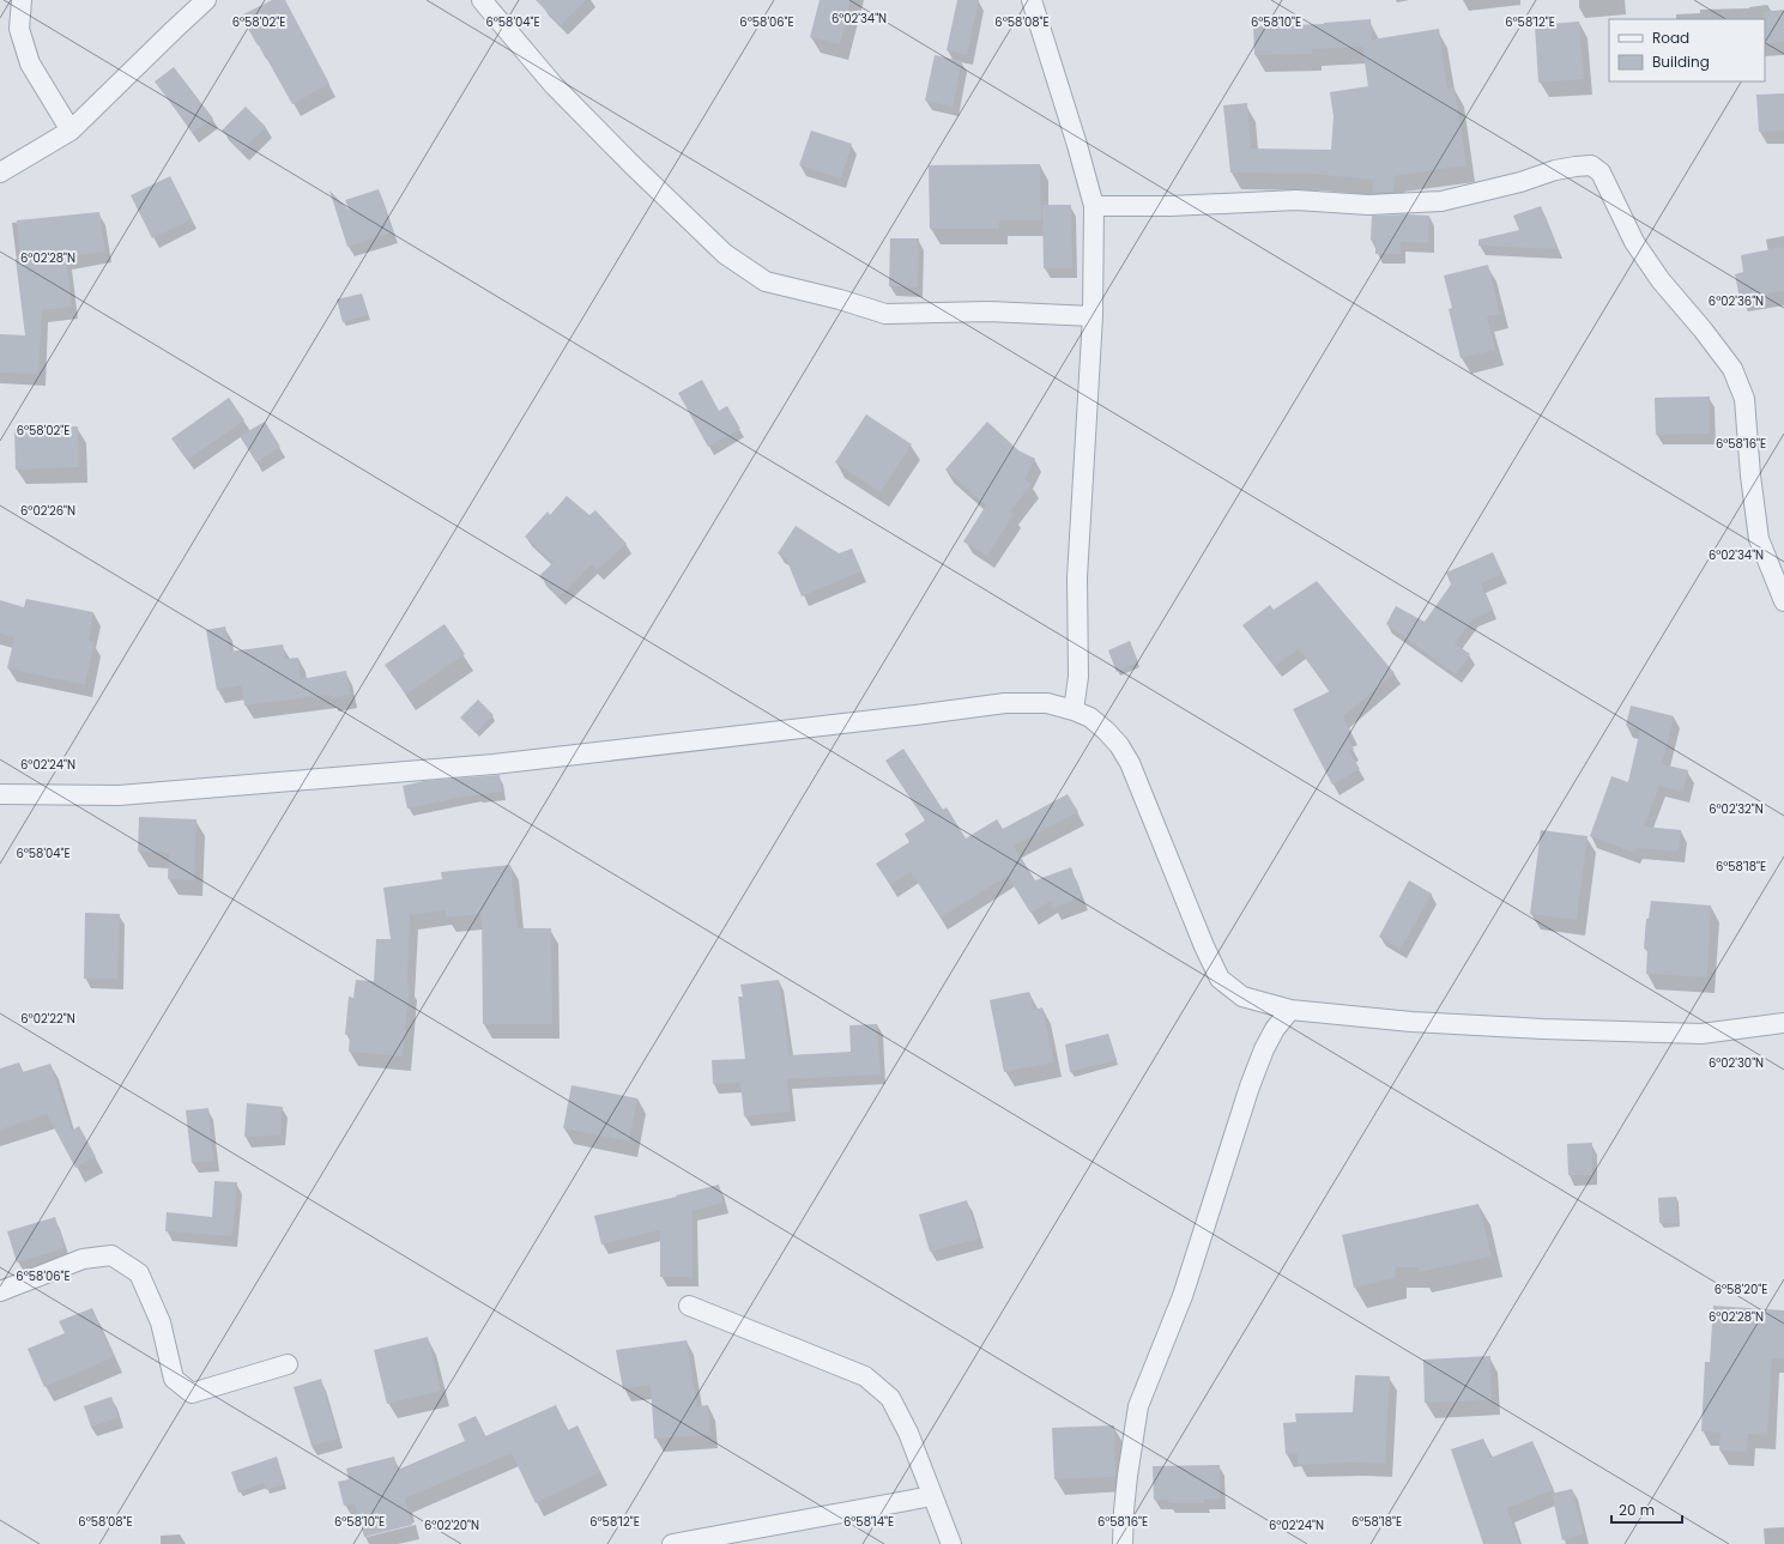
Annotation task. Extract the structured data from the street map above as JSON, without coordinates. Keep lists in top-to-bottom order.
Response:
{
  "legend": ["Road", "Building"],
  "scale_bar": "20 m",
  "coordinates": [
    "6°02'34\"N",
    "6°58'02\"E",
    "6°58'04\"E",
    "6°58'06\"E",
    "6°58'08\"E",
    "6°58'10\"E",
    "6°58'12\"E",
    "6°02'28\"N",
    "6°02'36\"N",
    "6°58'16\"E",
    "6°02'26\"N",
    "6°02'24\"N",
    "6°02'32\"N",
    "6°58'18\"E",
    "6°02'22\"N",
    "6°02'30\"N",
    "6°58'20\"E",
    "6°58'14\"E",
    "6°02'20\"N"
  ]
}
